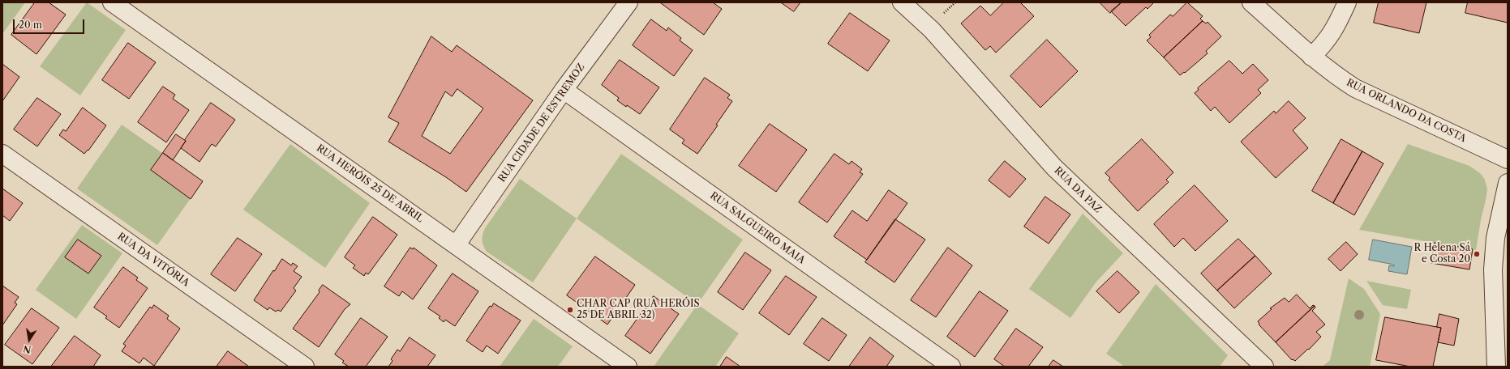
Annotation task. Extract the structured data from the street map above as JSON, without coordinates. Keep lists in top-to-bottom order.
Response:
{
  "streets": {
    "street": [
      "RUA ORLANDO DA COSTA",
      "RUA CIDADE DE ESTREMOZ",
      "RUA HERÓIS 25 DE ABRIL",
      "RUA DA PAZ",
      "RUA SALGUEIRO MAIA",
      "RUA DA VITÓRIA"
    ]
  },
  "crossings": [
    ["RUA CIDADE DE ESTREMOZ", "RUA HERÓIS 25 DE ABRIL"],
    ["RUA CIDADE DE ESTREMOZ", "RUA SALGUEIRO MAIA"]
  ],
  "places": ["R Helena Sá e Costa 20", "CHAR CAP (RUA HERÓIS 25 DE ABRIL 32)"],
  "scale_bar": "20 m",
  "north": "bottom"
}
